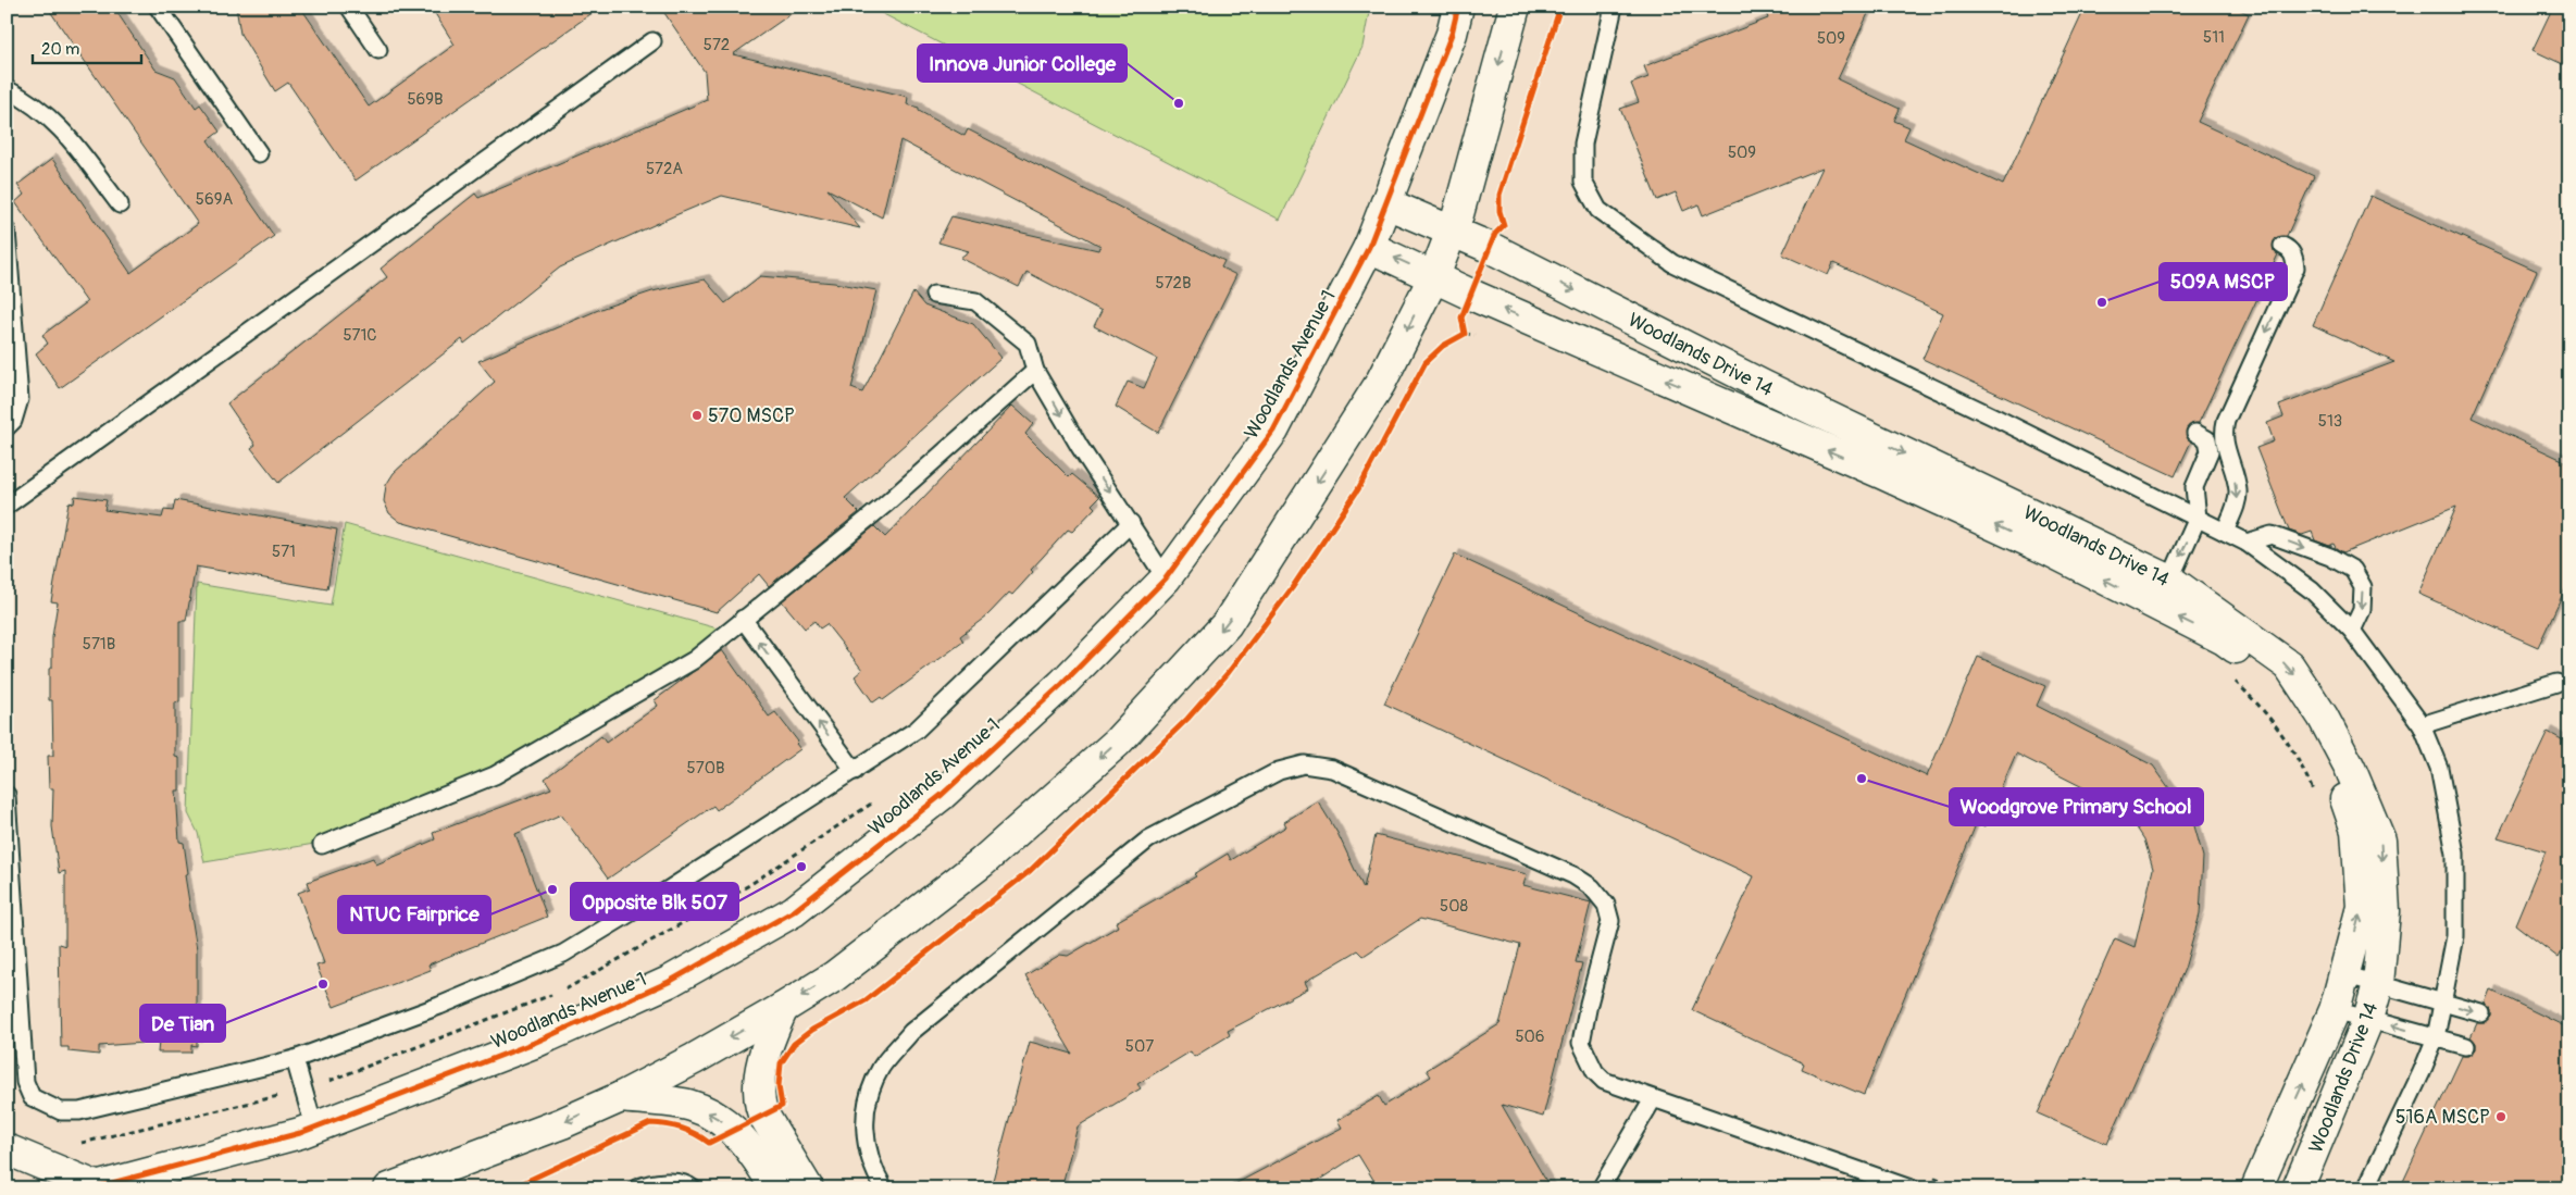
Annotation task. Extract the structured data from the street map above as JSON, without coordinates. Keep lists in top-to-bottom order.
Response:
{
  "streets": {
    "street": ["Woodlands Drive 14", "Woodlands Avenue 1"]
  },
  "crossings": [
    ["Woodlands Drive 14", "Woodlands Avenue 1"]
  ],
  "places": [
    "Innova Junior College",
    "509A MSCP",
    "570 MSCP",
    "Woodgrove Primary School",
    "Opposite Blk 507",
    "NTUC Fairprice",
    "De Tian",
    "516A MSCP"
  ],
  "house_numbers": [
    "511",
    "509",
    "572",
    "569B",
    "509",
    "572A",
    "569A",
    "572B",
    "571C",
    "513",
    "571",
    "571B",
    "570B",
    "508",
    "506",
    "507"
  ],
  "scale_bar": "20 m"
}
